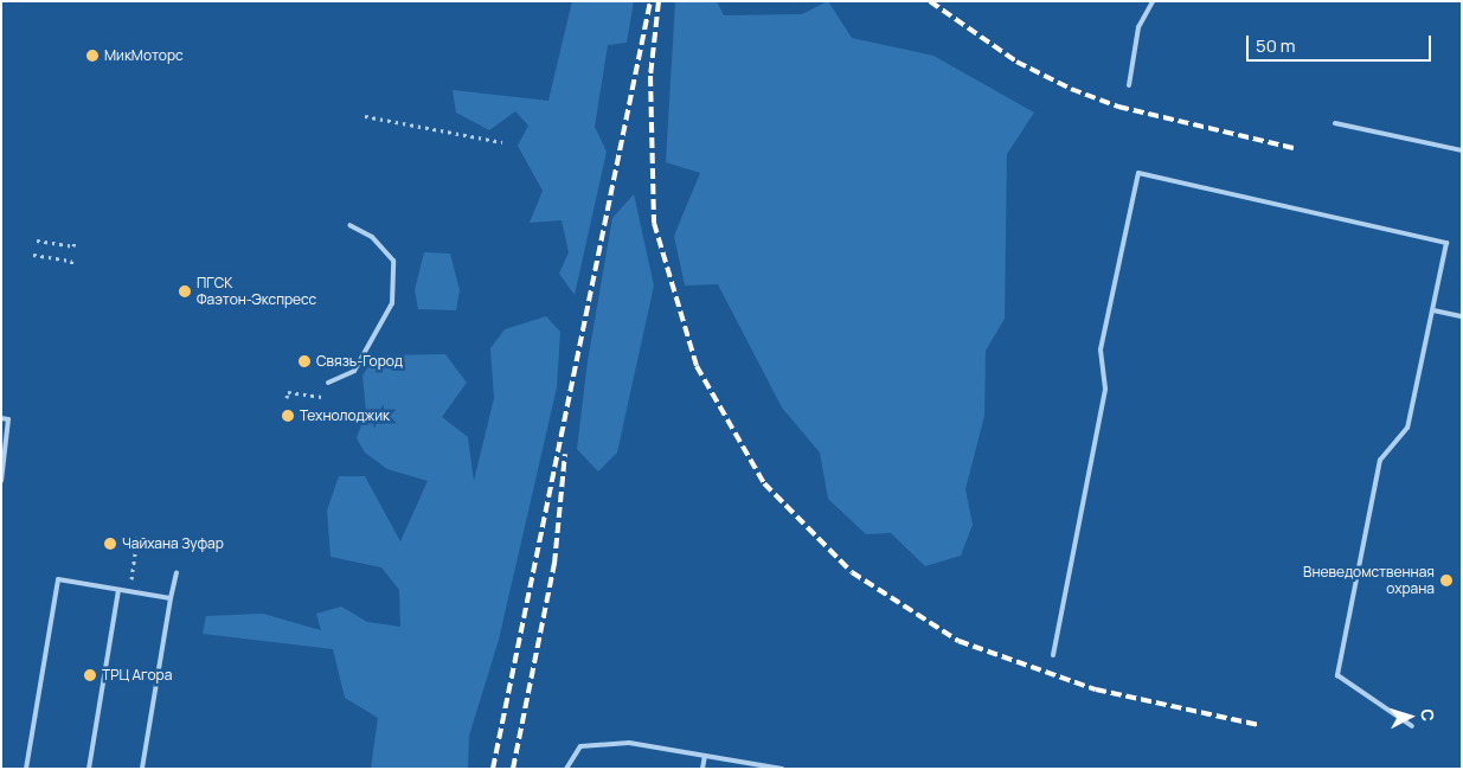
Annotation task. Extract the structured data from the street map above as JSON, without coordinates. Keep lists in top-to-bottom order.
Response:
{
  "places": [
    "МикМоторс",
    "ПГСК Фаэтон-Экспресс",
    "Связь-Город",
    "Технолоджик",
    "Чайхана Зуфар",
    "Вневедомственная охрана",
    "ТРЦ Агора"
  ],
  "scale_bar": "50 m",
  "north": "right"
}
